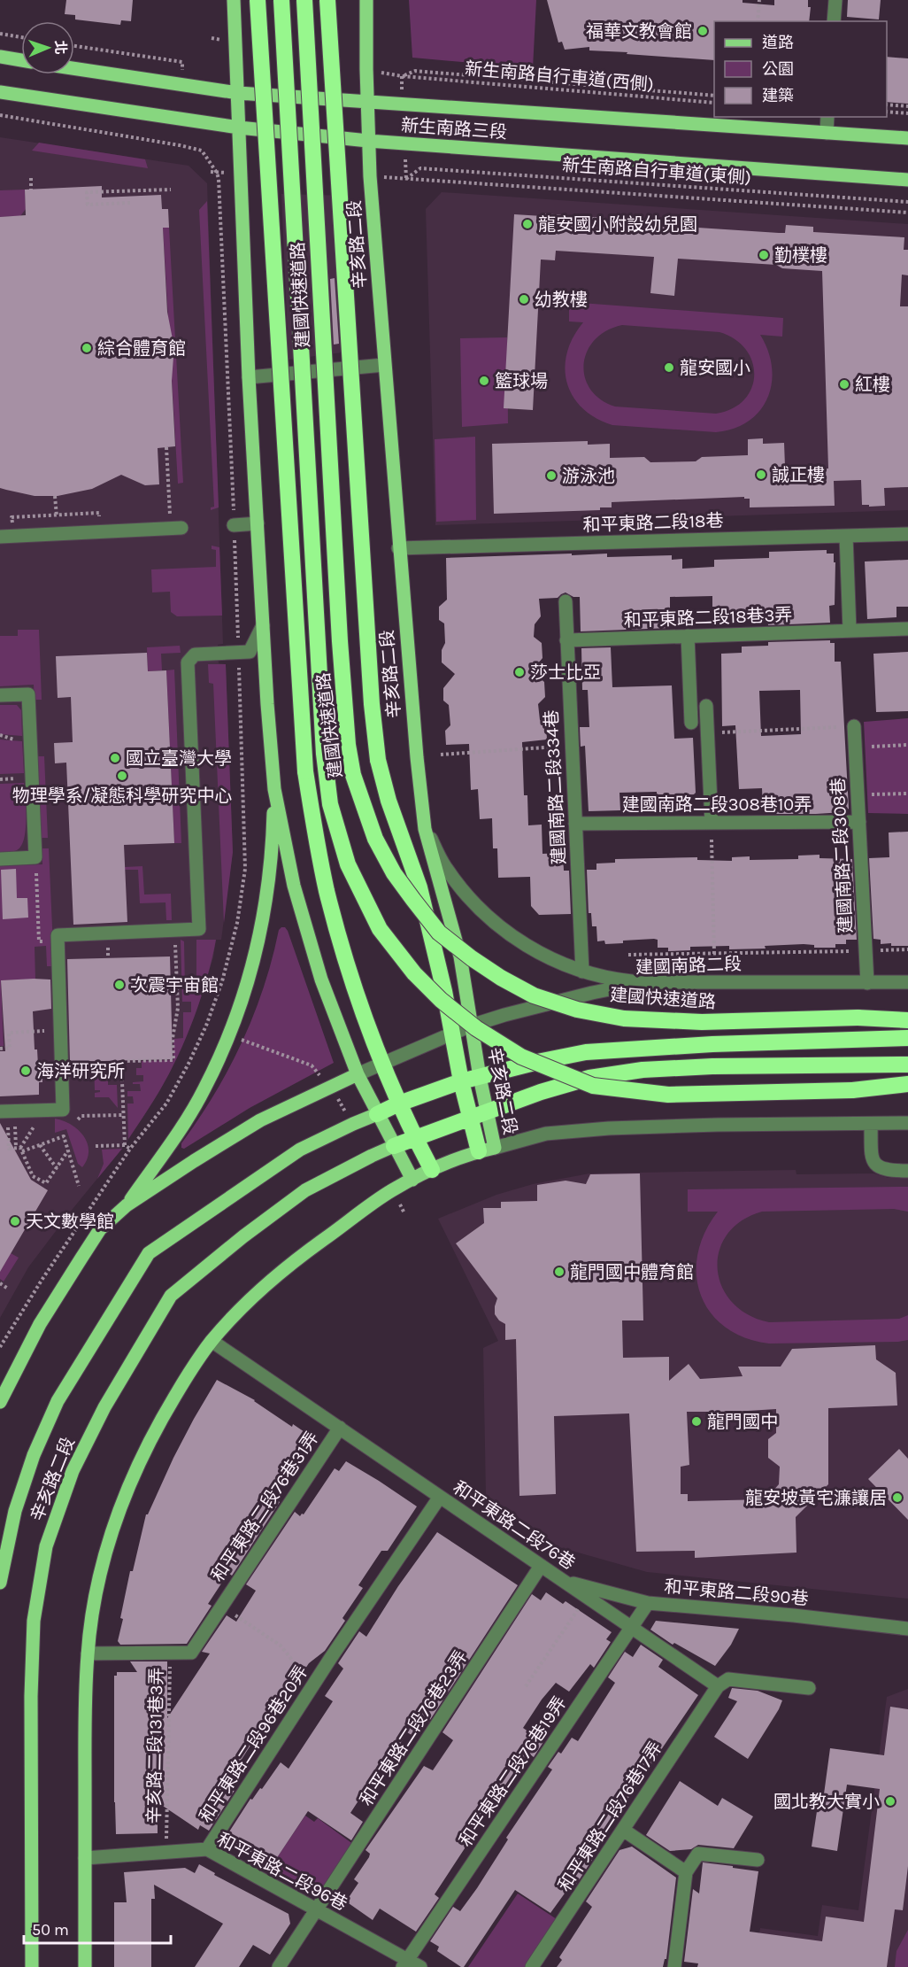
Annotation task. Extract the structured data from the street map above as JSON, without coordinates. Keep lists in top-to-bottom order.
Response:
{
  "streets": {
    "highway": ["建國快速道路"],
    "main road": ["新生南路三段", "辛亥路二段"],
    "street": [
      "和平東路二段18巷",
      "和平東路二段18巷3弄",
      "建國南路二段334巷",
      "建國南路二段308巷10弄",
      "建國南路二段308巷",
      "建國南路二段",
      "和平東路二段76巷31弄",
      "和平東路二段76巷",
      "和平東路二段90巷",
      "和平東路二段76巷23弄",
      "和平東路二段96巷20弄",
      "和平東路二段76巷19弄",
      "和平東路二段76巷17弄",
      "和平東路二段96巷"
    ],
    "path": ["新生南路自行車道(西側)", "新生南路自行車道(東側)", "辛亥路二段131巷3弄"]
  },
  "crossings": [
    ["新生南路三段", "辛亥路二段"],
    ["辛亥路二段", "和平東路二段18巷"],
    ["辛亥路二段", "建國南路二段"],
    ["和平東路二段18巷3弄", "建國南路二段334巷"],
    ["建國南路二段334巷", "建國南路二段308巷10弄"],
    ["建國南路二段308巷10弄", "建國南路二段308巷"],
    ["建國南路二段308巷", "建國南路二段"],
    ["和平東路二段76巷31弄", "和平東路二段76巷"],
    ["和平東路二段76巷31弄", "辛亥路二段131巷3弄"],
    ["和平東路二段76巷", "和平東路二段90巷"],
    ["和平東路二段76巷", "和平東路二段76巷23弄"],
    ["和平東路二段76巷", "和平東路二段96巷20弄"],
    ["和平東路二段76巷", "和平東路二段76巷19弄"],
    ["和平東路二段76巷", "和平東路二段76巷17弄"],
    ["和平東路二段90巷", "和平東路二段76巷19弄"],
    ["和平東路二段76巷23弄", "和平東路二段96巷"],
    ["和平東路二段96巷20弄", "和平東路二段96巷"],
    ["和平東路二段76巷19弄", "和平東路二段96巷"]
  ],
  "places": [
    "福華文教會館",
    "龍安國小附設幼兒園",
    "勤樸樓",
    "幼教樓",
    "綜合體育館",
    "龍安國小",
    "籃球場",
    "紅樓",
    "誠正樓",
    "游泳池",
    "莎士比亞",
    "國立臺灣大學",
    "物理學系/凝態科學研究中心",
    "次震宇宙館",
    "海洋研究所",
    "天文數學館",
    "龍門國中體育館",
    "龍門國中",
    "龍安坡黃宅濂讓居",
    "國北教大實小"
  ],
  "legend": ["道路", "公園", "建築"],
  "scale_bar": "50 m",
  "north": "right"
}
